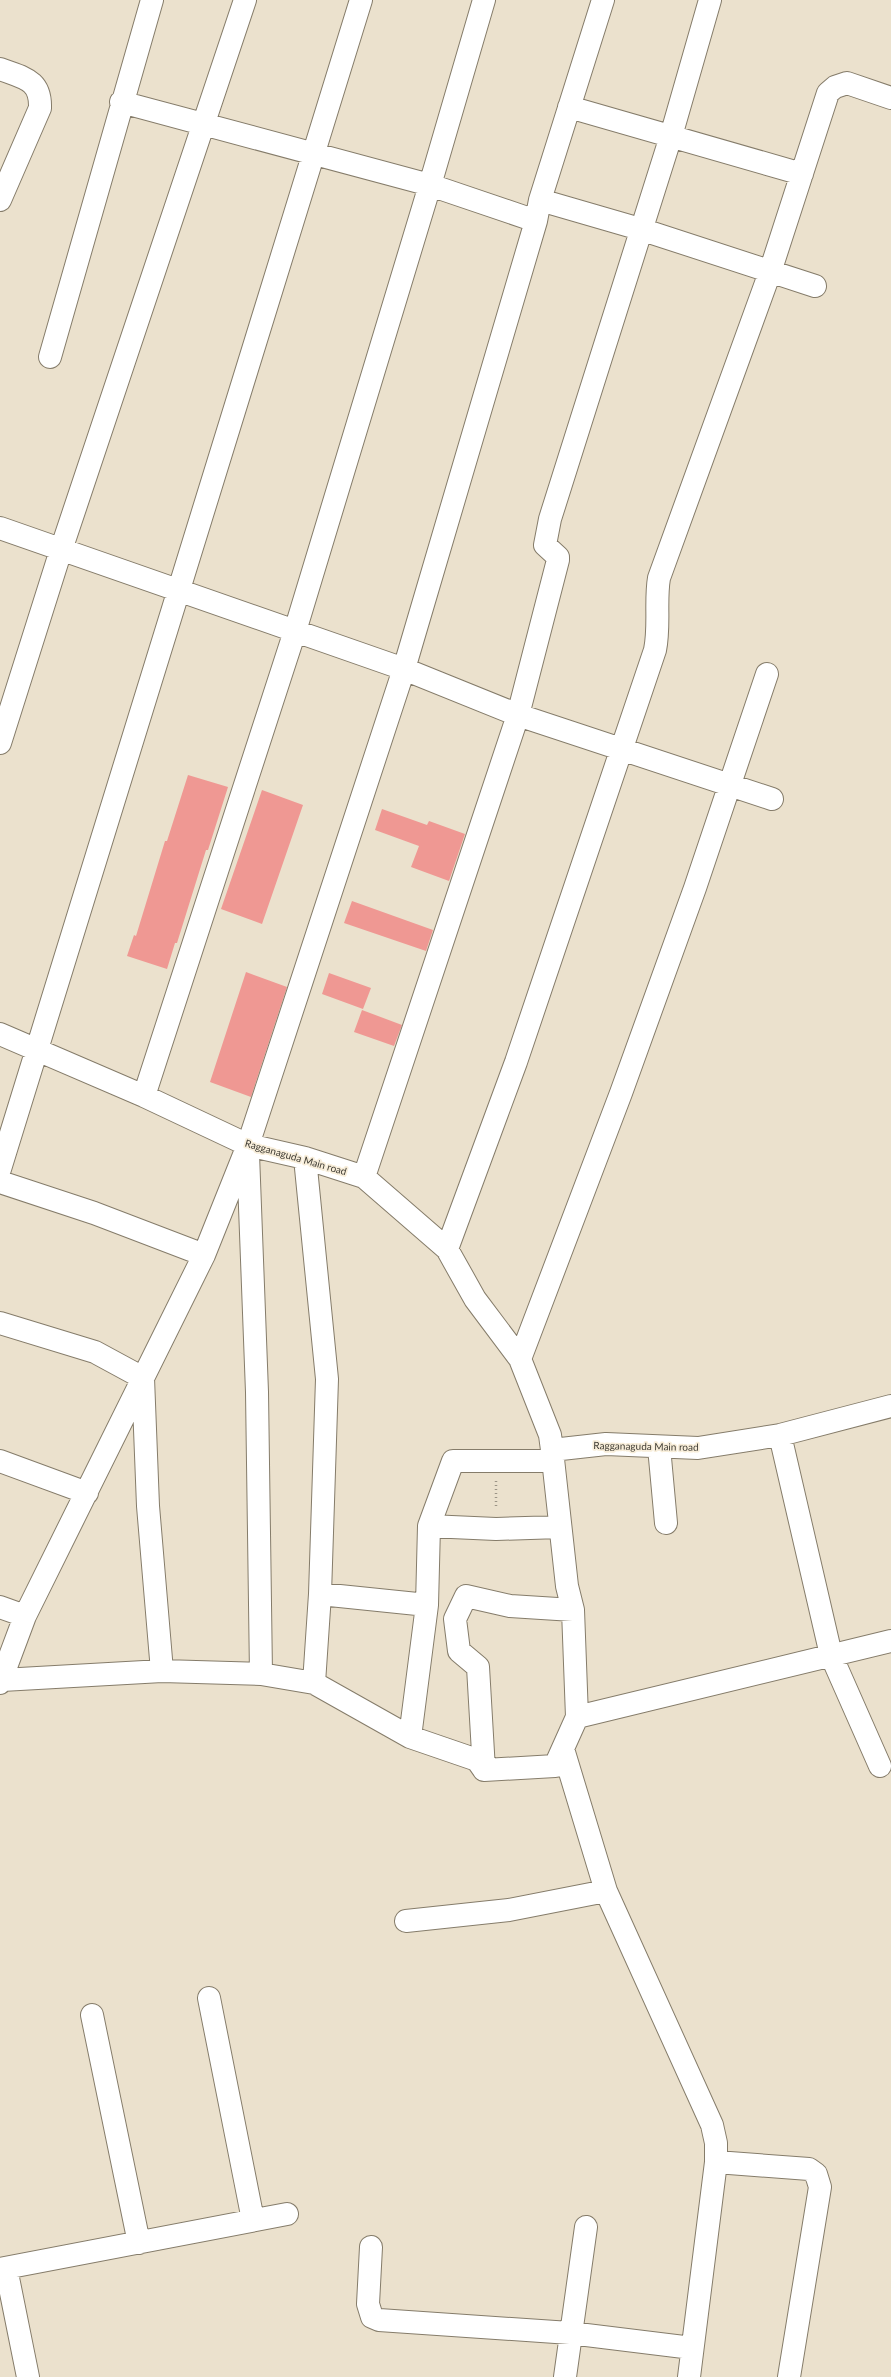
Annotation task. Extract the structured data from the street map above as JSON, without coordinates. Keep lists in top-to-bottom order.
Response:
{
  "streets": {
    "street": ["Ragganaguda Main road"]
  }
}
